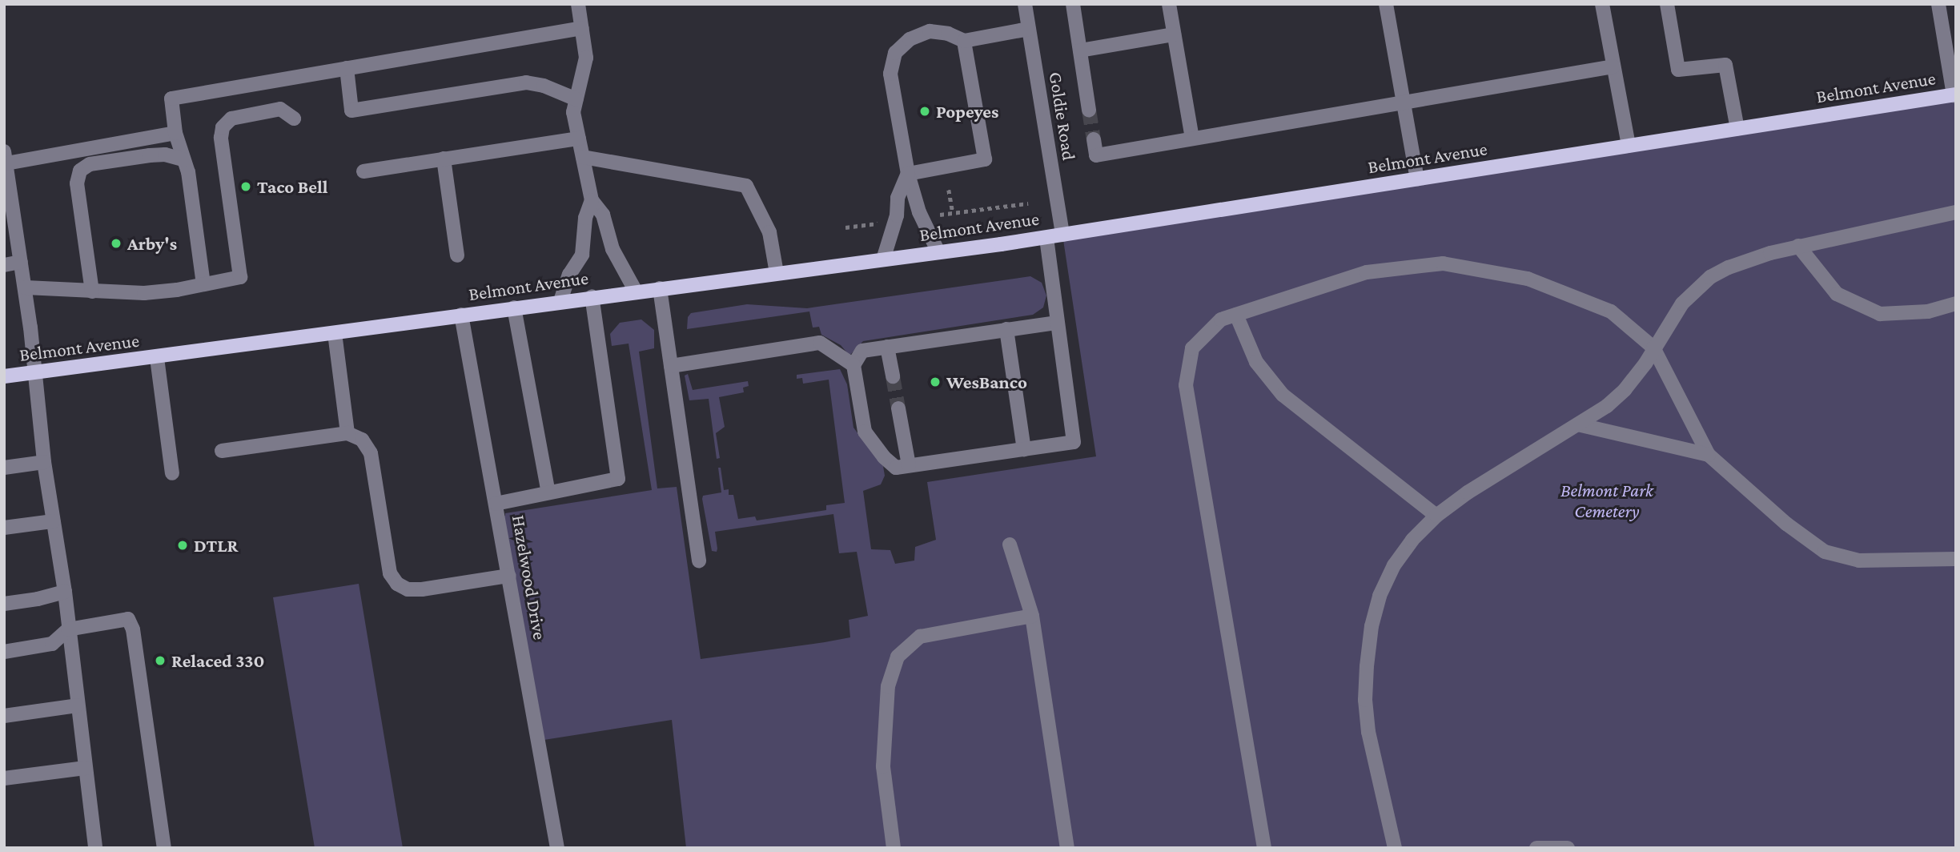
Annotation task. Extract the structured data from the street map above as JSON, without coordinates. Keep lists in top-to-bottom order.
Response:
{
  "streets": {
    "main road": ["Belmont Avenue"],
    "street": ["Goldie Road", "Hazelwood Drive"]
  },
  "crossings": [
    ["Belmont Avenue", "Goldie Road"],
    ["Belmont Avenue", "Hazelwood Drive"]
  ],
  "parks": ["Belmont Park Cemetery"],
  "places": [
    "Popeyes",
    "Taco Bell",
    "Arby's",
    "WesBanco",
    "DTLR",
    "Relaced 330"
  ]
}
